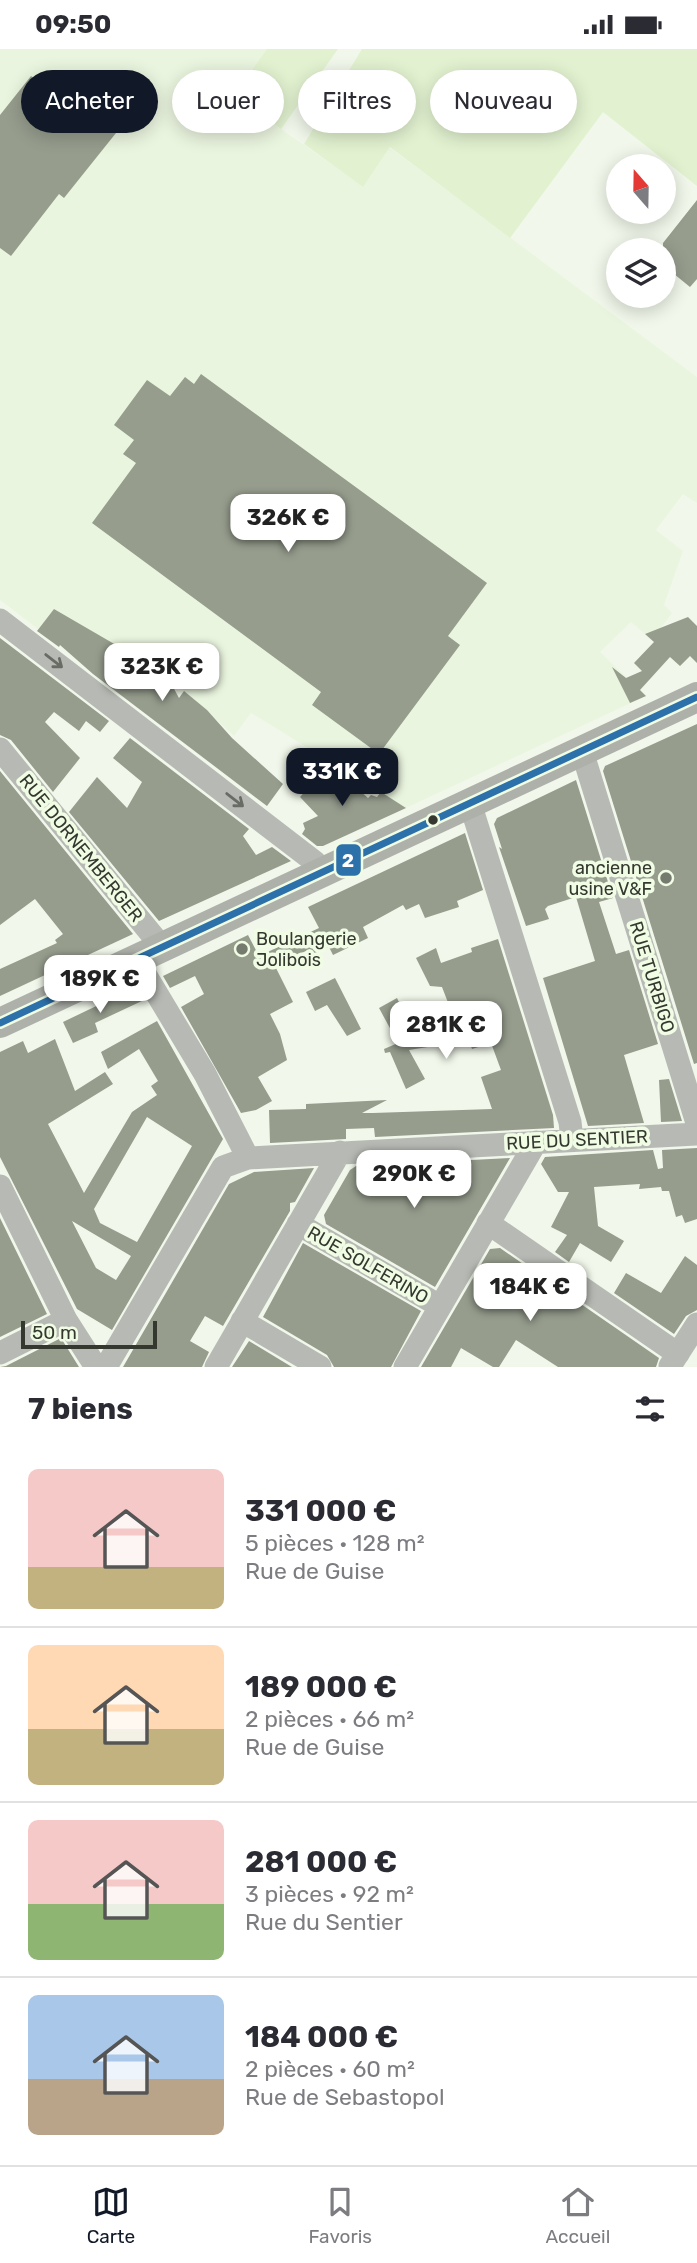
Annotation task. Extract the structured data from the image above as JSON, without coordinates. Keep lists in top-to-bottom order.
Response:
{
  "streets": {
    "street": [
      "RUE DORNEMBERGER",
      "RUE TURBIGO",
      "RUE DU SENTIER",
      "RUE SOLFERINO"
    ]
  },
  "crossings": [
    ["RUE DORNEMBERGER", "RUE DU SENTIER"]
  ],
  "places": ["ancienne usine V&F", "Boulangerie Jolibois"],
  "lines": ["transit line 2"],
  "scale_bar": "50 m",
  "north": "top",
  "page": {
    "status": "09:50",
    "chip": [
      "Acheter",
      "Louer",
      "Filtres",
      "Nouveau"
    ],
    "price": [
      "326K €",
      "323K €",
      "331K €",
      "189K €",
      "281K €",
      "290K €",
      "184K €"
    ],
    "scale": "50 m",
    "heading": "7 biens",
    "list": [
      {
        "name": "331 000 €",
        "note": "5 pièces · 128 m² · Rue de Guise"
      },
      {
        "name": "189 000 €",
        "note": "2 pièces · 66 m² · Rue de Guise"
      },
      {
        "name": "281 000 €",
        "note": "3 pièces · 92 m² · Rue du Sentier"
      },
      {
        "name": "184 000 €",
        "note": "2 pièces · 60 m² · Rue de Sebastopol"
      }
    ],
    "tabs": ["Carte", "Favoris", "Accueil"]
  }
}
